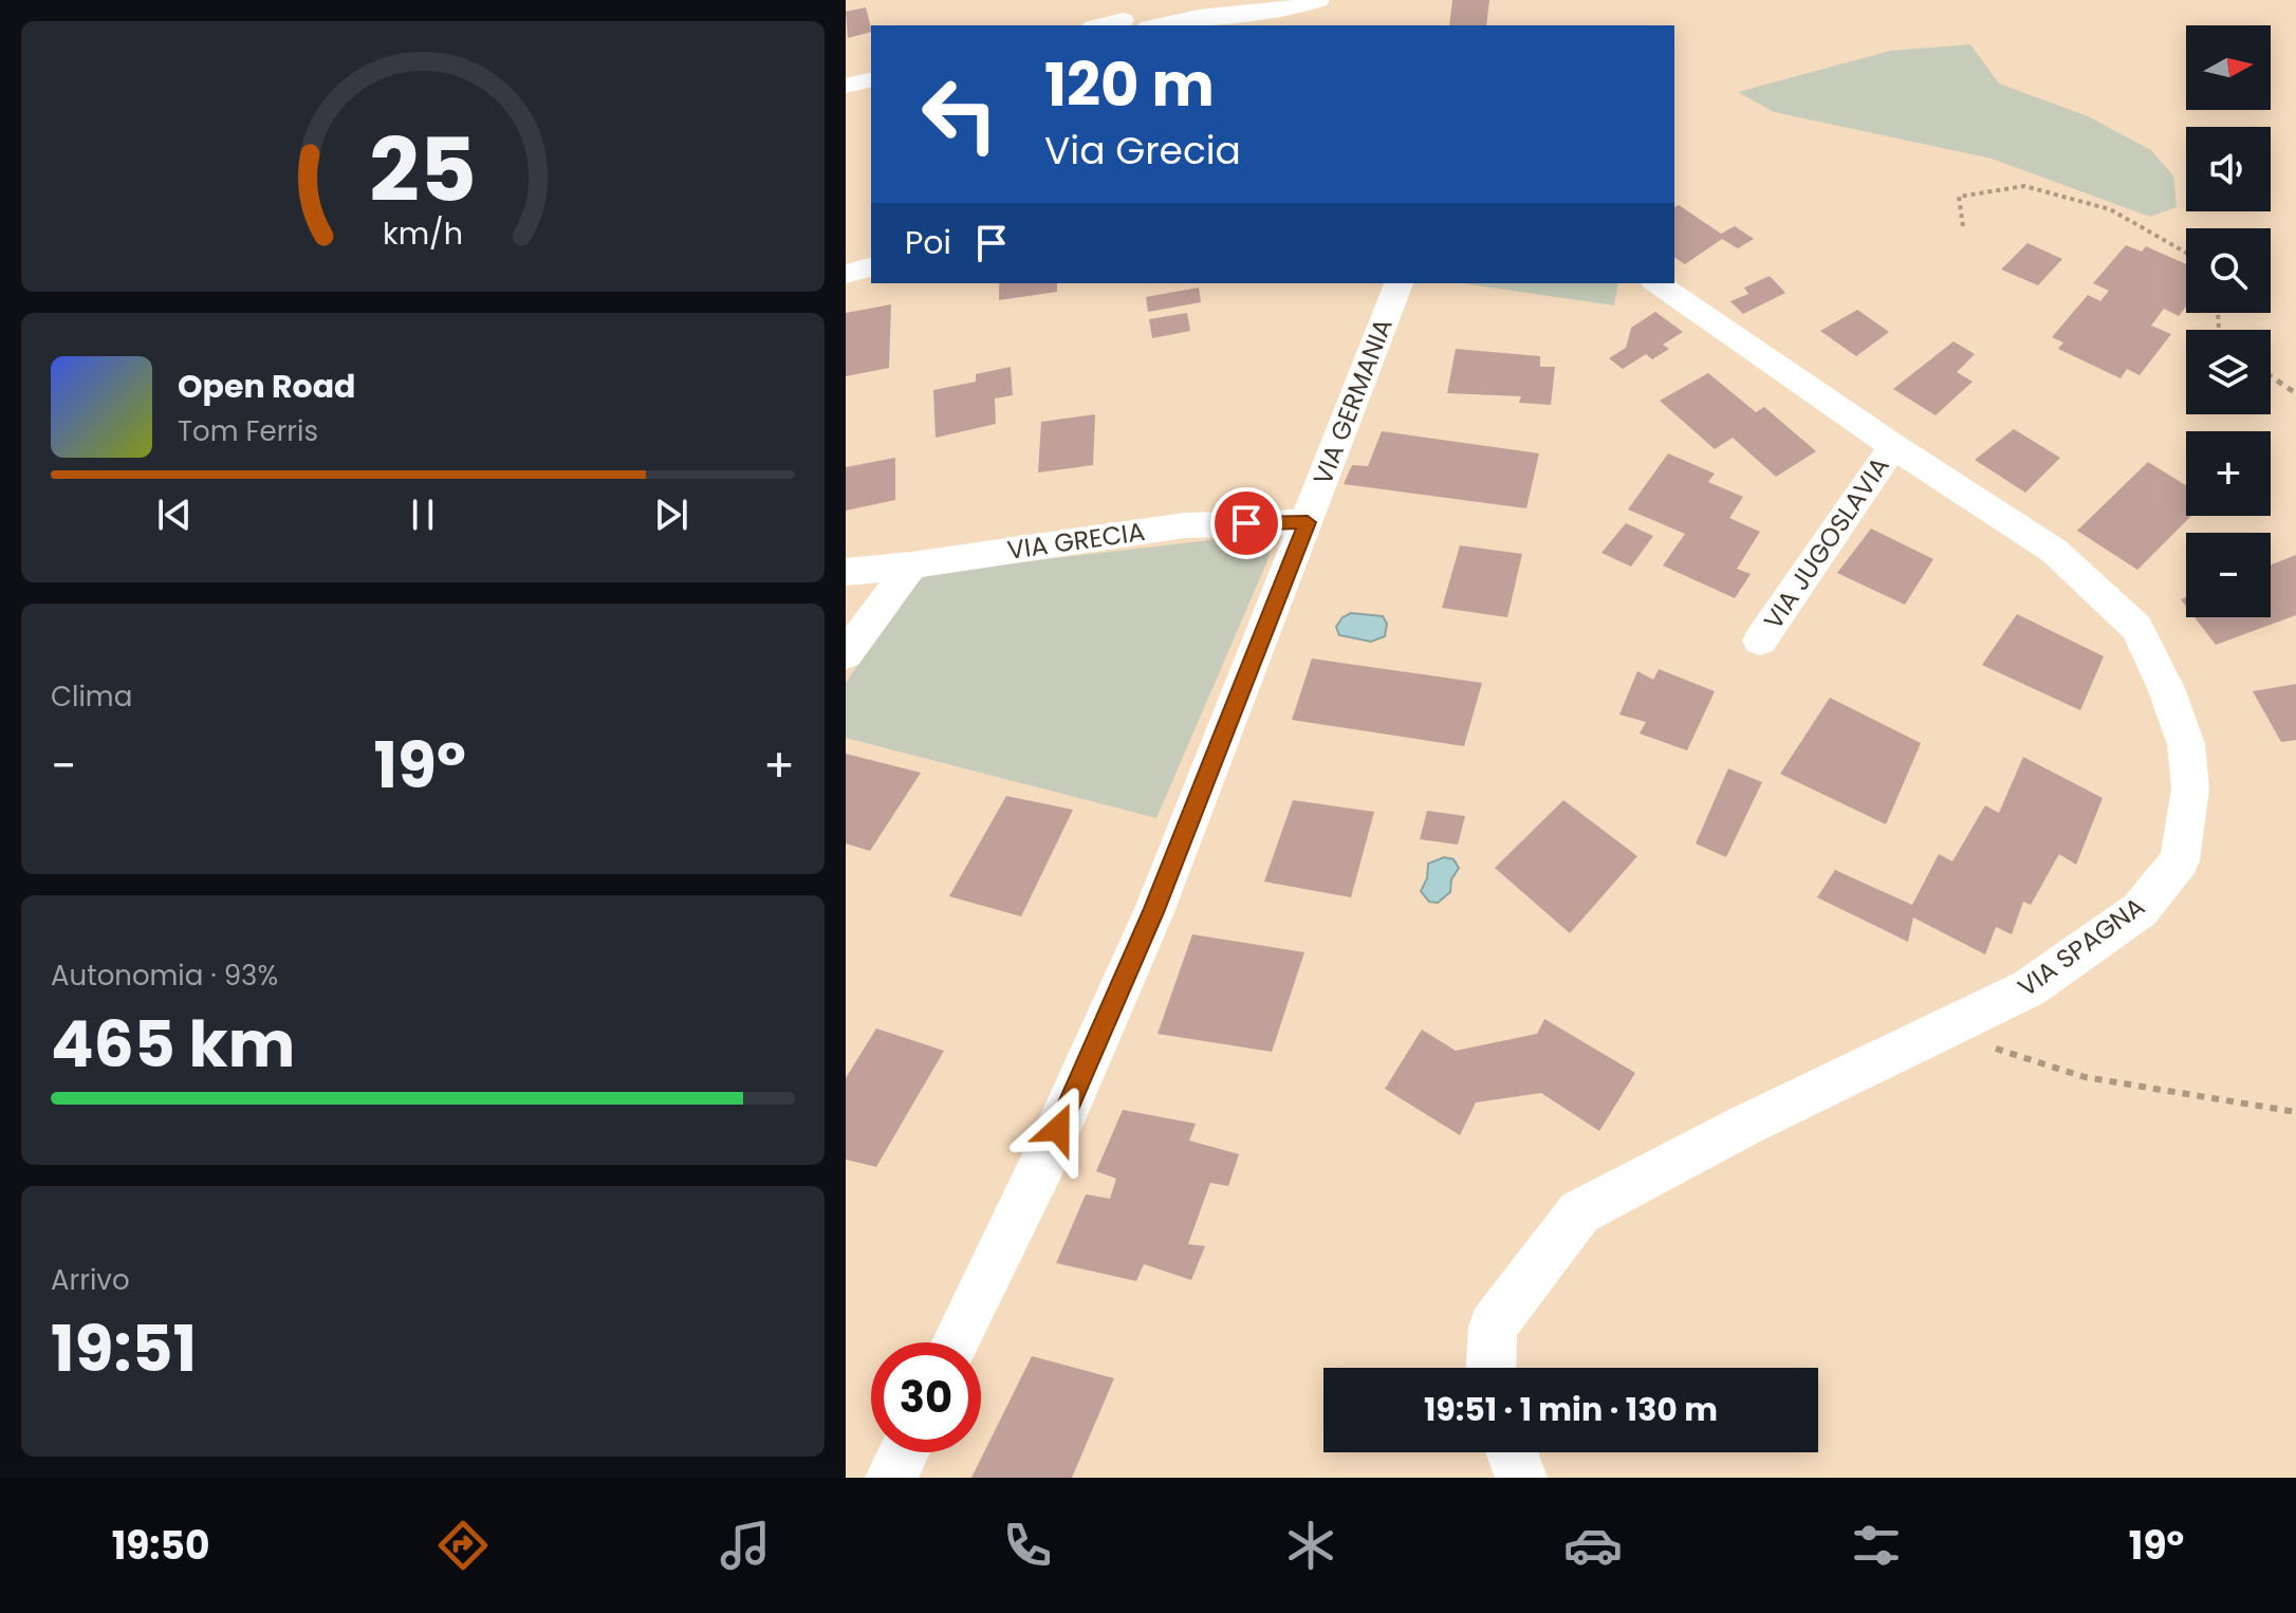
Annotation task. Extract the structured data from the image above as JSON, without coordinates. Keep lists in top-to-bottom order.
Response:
{
  "streets": {
    "street": [
      "VIA GERMANIA",
      "VIA GRECIA",
      "VIA JUGOSLAVIA",
      "VIA SPAGNA"
    ]
  },
  "crossings": [
    ["VIA GERMANIA", "VIA GRECIA"],
    ["VIA JUGOSLAVIA", "VIA SPAGNA"]
  ],
  "north": "right",
  "page": {
    "map_buttons": ["+", "−"],
    "turn": ["120 m", "Via Grecia"],
    "then": "Poi",
    "song": ["Open Road", "Tom Ferris"],
    "tile": [
      "Clima",
      ["Autonomia · 93%", "465 km"],
      ["Arrivo", "19:51"]
    ],
    "heat": ["−", "19°", "+"],
    "limit": "30",
    "trip": "19:51 · 1 min · 130 m",
    "tabs": ["19:50", "19°"],
    "gauge": ["25", "km/h"]
  }
}
